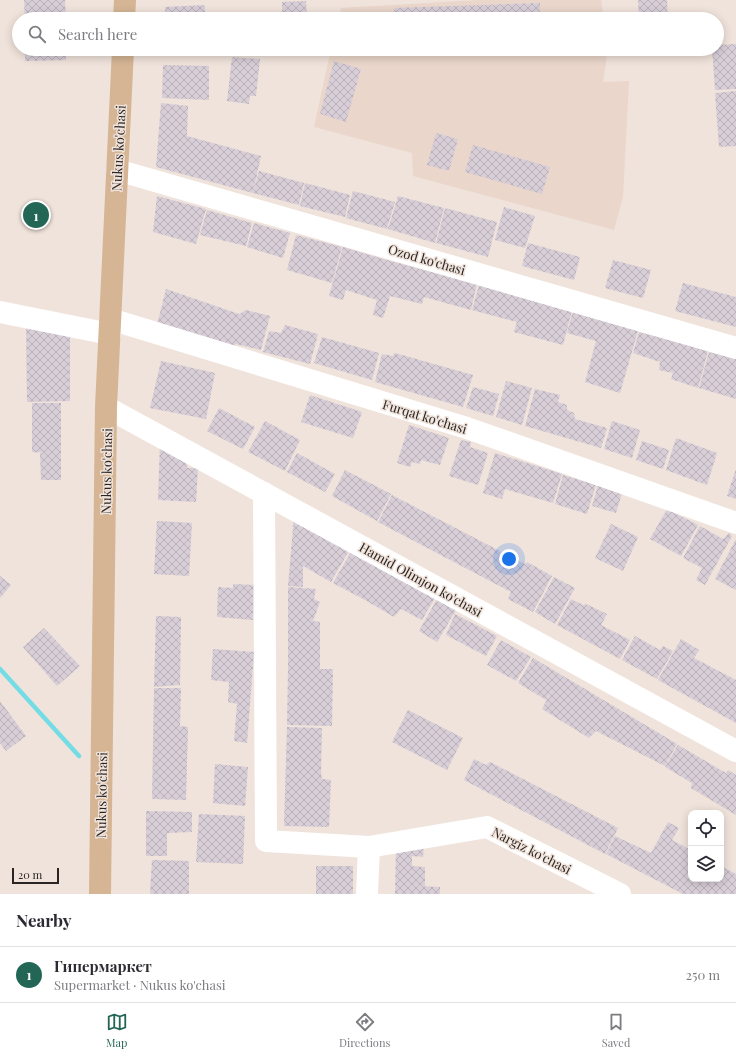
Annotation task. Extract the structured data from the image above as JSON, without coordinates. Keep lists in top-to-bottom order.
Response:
{
  "streets": {
    "main road": ["Nukus ko'chasi"],
    "street": [
      "Ozod ko'chasi",
      "Furqat ko'chasi",
      "Hamid Olimjon ko'chasi",
      "Nargiz ko'chasi"
    ]
  },
  "crossings": [
    ["Nukus ko'chasi", "Ozod ko'chasi"],
    ["Nukus ko'chasi", "Furqat ko'chasi"],
    ["Nukus ko'chasi", "Hamid Olimjon ko'chasi"],
    ["Hamid Olimjon ko'chasi", "Nargiz ko'chasi"]
  ],
  "scale_bar": "20 m",
  "page": {
    "search": "Search here",
    "pins": "1",
    "scale": "20 m",
    "heading": "Nearby",
    "list": [
      {
        "mark": "1",
        "name": "Гипермаркет",
        "note": "Supermarket · Nukus ko'chasi",
        "value": "250 m"
      }
    ],
    "nav": ["Map", "Directions", "Saved"]
  }
}
